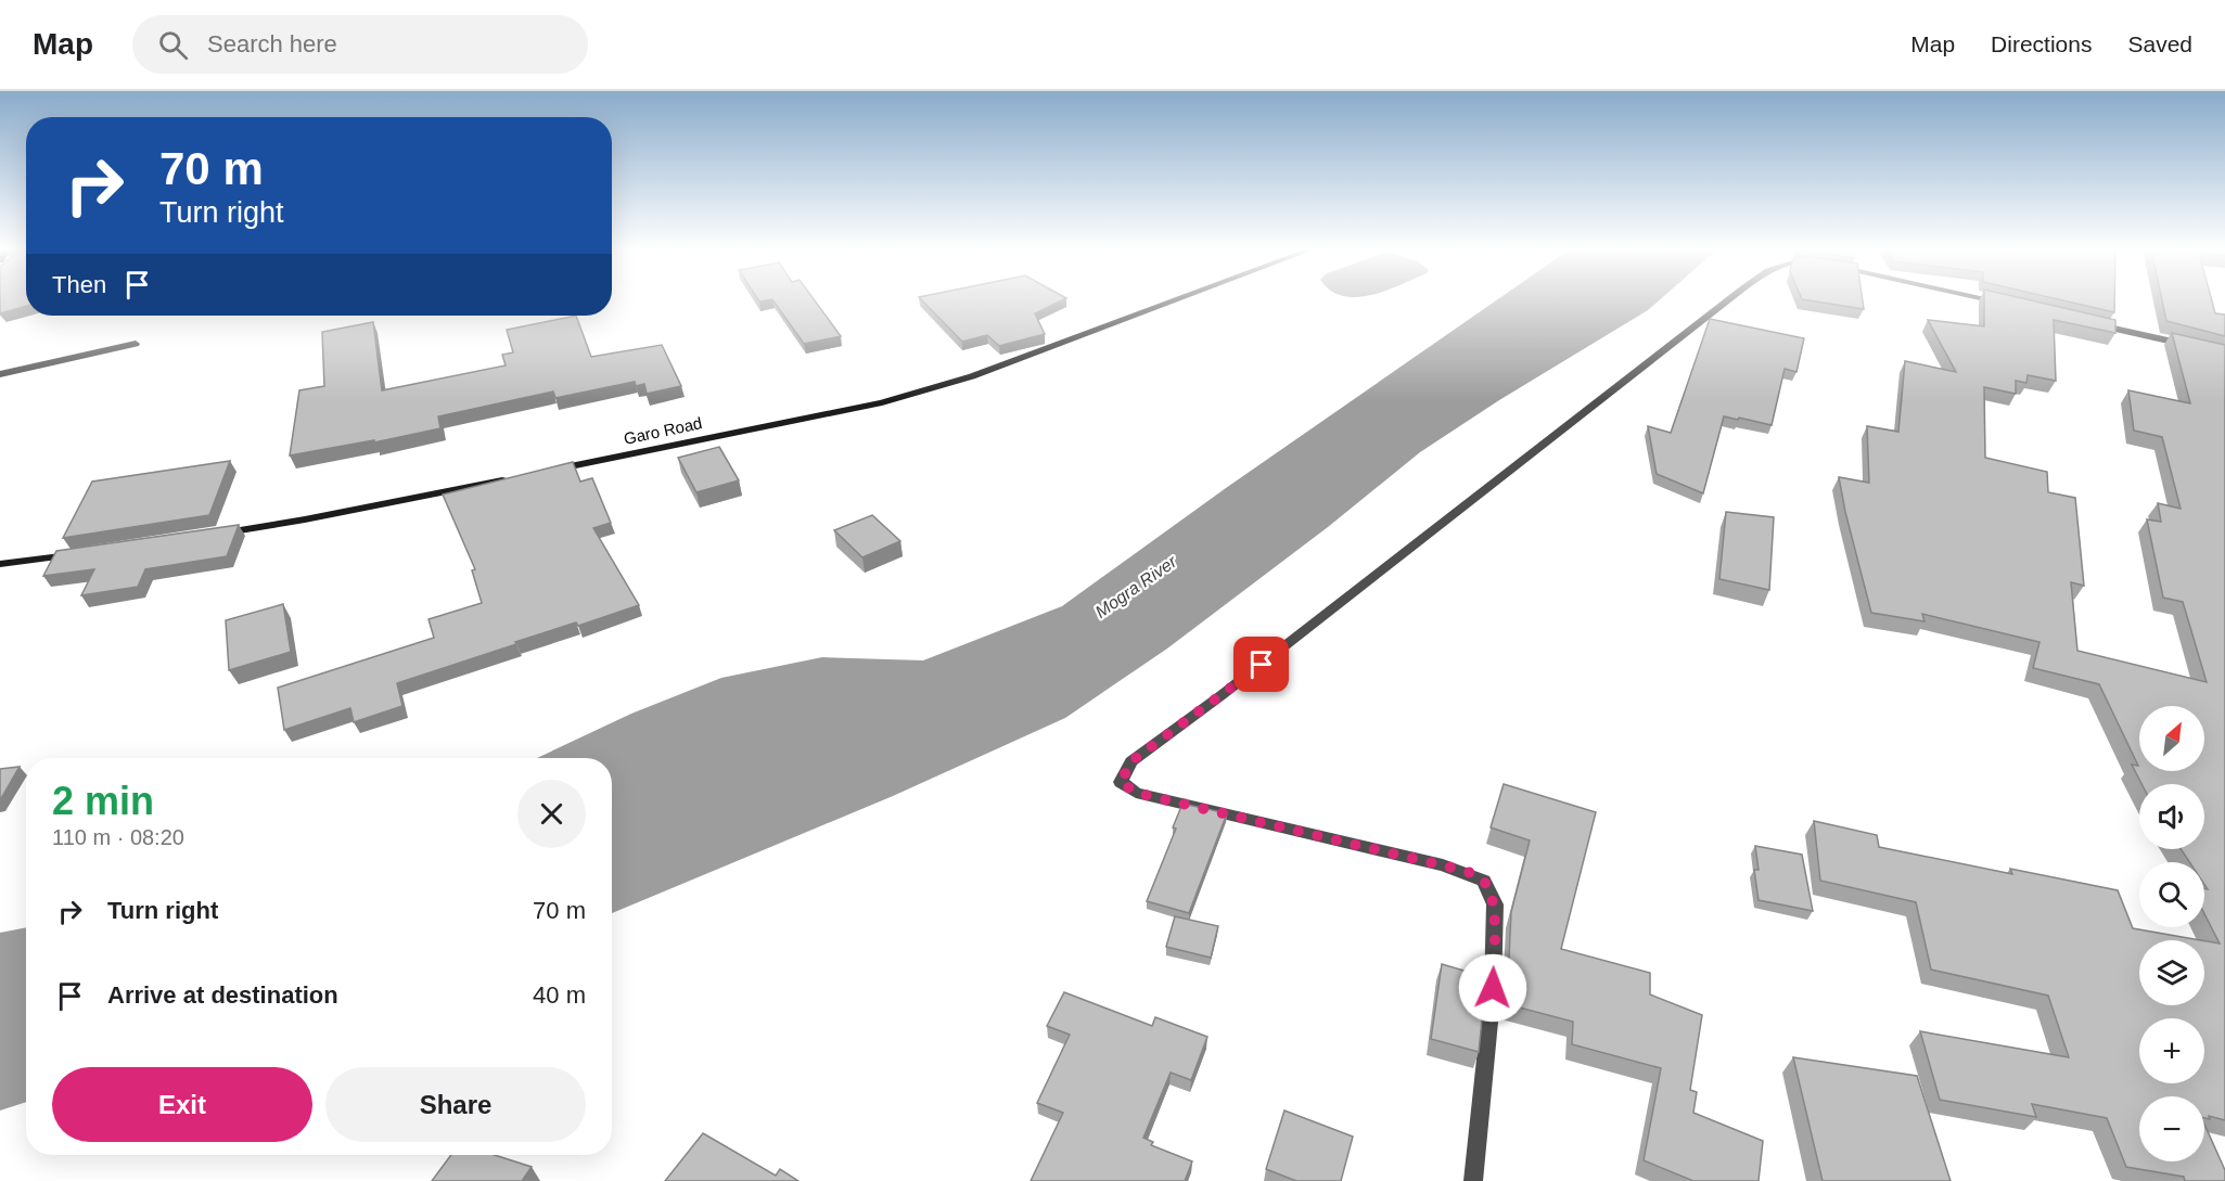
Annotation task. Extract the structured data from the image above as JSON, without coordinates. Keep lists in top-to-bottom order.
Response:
{
  "streets": {
    "street": ["Garo Road"]
  },
  "water": ["Mogra River"],
  "north": "top right",
  "page": {
    "header": "Map",
    "search": "Search here",
    "nav": ["Map", "Directions", "Saved"],
    "turn": ["70 m", "Turn right"],
    "then": "Then",
    "map_buttons": ["+", "−"],
    "heading": ["2 min", "110 m · 08:20"],
    "list": [
      {
        "name": "Turn right",
        "value": "70 m"
      },
      {
        "name": "Arrive at destination",
        "value": "40 m"
      }
    ],
    "buttons": ["Exit", "Share"]
  }
}
